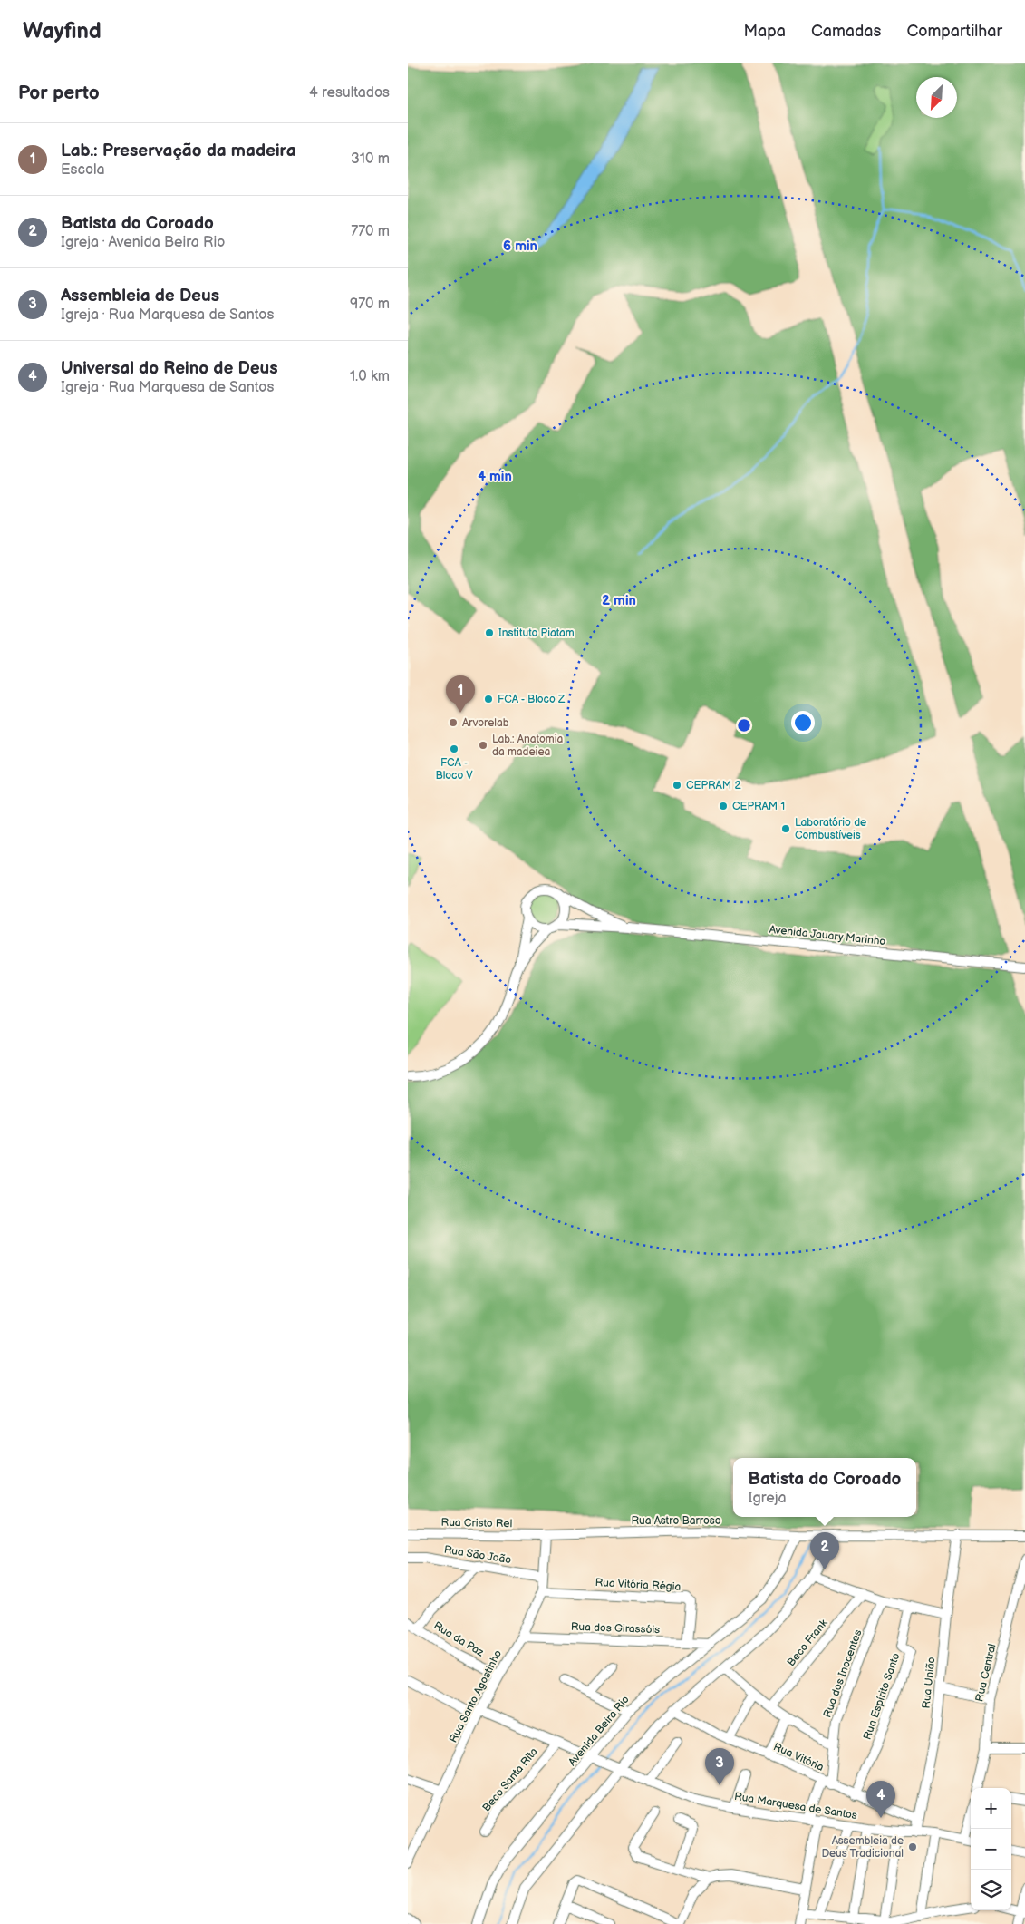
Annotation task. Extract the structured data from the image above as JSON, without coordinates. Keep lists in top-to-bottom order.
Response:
{
  "streets": {
    "street": [
      "Avenida Jauary Marinho",
      "Rua Astro Barroso",
      "Rua Cristo Rei",
      "Rua São João",
      "Rua Vitória Régia",
      "Rua dos Girassóis",
      "Rua da Paz",
      "Beco Frank",
      "Rua Central",
      "Rua dos Inocentes",
      "Rua União",
      "Rua Santo Agostinho",
      "Rua Espírito Santo",
      "Avenida Beira Rio",
      "Rua Vitória",
      "Beco Santa Rita",
      "Rua Marquesa de Santos"
    ]
  },
  "crossings": [
    ["Rua Astro Barroso", "Rua Cristo Rei"],
    ["Rua Astro Barroso", "Rua União"],
    ["Rua Astro Barroso", "Rua Santo Agostinho"],
    ["Rua Astro Barroso", "Avenida Beira Rio"],
    ["Rua Cristo Rei", "Rua Santo Agostinho"],
    ["Rua São João", "Rua Santo Agostinho"],
    ["Rua Vitória Régia", "Rua dos Girassóis"],
    ["Rua Vitória Régia", "Rua Santo Agostinho"],
    ["Rua dos Girassóis", "Rua Santo Agostinho"],
    ["Rua dos Girassóis", "Avenida Beira Rio"],
    ["Rua da Paz", "Rua Santo Agostinho"],
    ["Rua dos Inocentes", "Rua Vitória"],
    ["Rua dos Inocentes", "Rua Marquesa de Santos"],
    ["Rua União", "Rua Vitória"],
    ["Rua União", "Rua Marquesa de Santos"],
    ["Rua Santo Agostinho", "Rua Marquesa de Santos"],
    ["Rua Espírito Santo", "Rua Vitória"],
    ["Avenida Beira Rio", "Rua Marquesa de Santos"],
    ["Beco Santa Rita", "Rua Marquesa de Santos"]
  ],
  "places": [
    "Instituto Piatam",
    "FCA - Bloco Z",
    "Arvorelab",
    "Lab.: Anatomia da madeiea",
    "FCA - Bloco V",
    "CEPRAM 2",
    "CEPRAM 1",
    "Laboratório de Combustíveis",
    "Assembleia de Deus Tradicional"
  ],
  "north": "bottom left",
  "page": {
    "header": "Wayfind",
    "nav": ["Mapa", "Camadas", "Compartilhar"],
    "heading": ["Por perto", "4 resultados"],
    "list": [
      {
        "mark": "1",
        "name": "Lab.: Preservação da madeira",
        "note": "Escola",
        "value": "310 m"
      },
      {
        "mark": "2",
        "name": "Batista do Coroado",
        "note": "Igreja · Avenida Beira Rio",
        "value": "770 m"
      },
      {
        "mark": "3",
        "name": "Assembleia de Deus",
        "note": "Igreja · Rua Marquesa de Santos",
        "value": "970 m"
      },
      {
        "mark": "4",
        "name": "Universal do Reino de Deus",
        "note": "Igreja · Rua Marquesa de Santos",
        "value": "1.0 km"
      }
    ],
    "pins": [
      "1",
      "2",
      "3",
      "4"
    ],
    "popup": ["Batista do Coroado", "Igreja"],
    "map_buttons": ["+", "−"]
  },
  "rings": ["6 min", "4 min", "2 min"]
}
